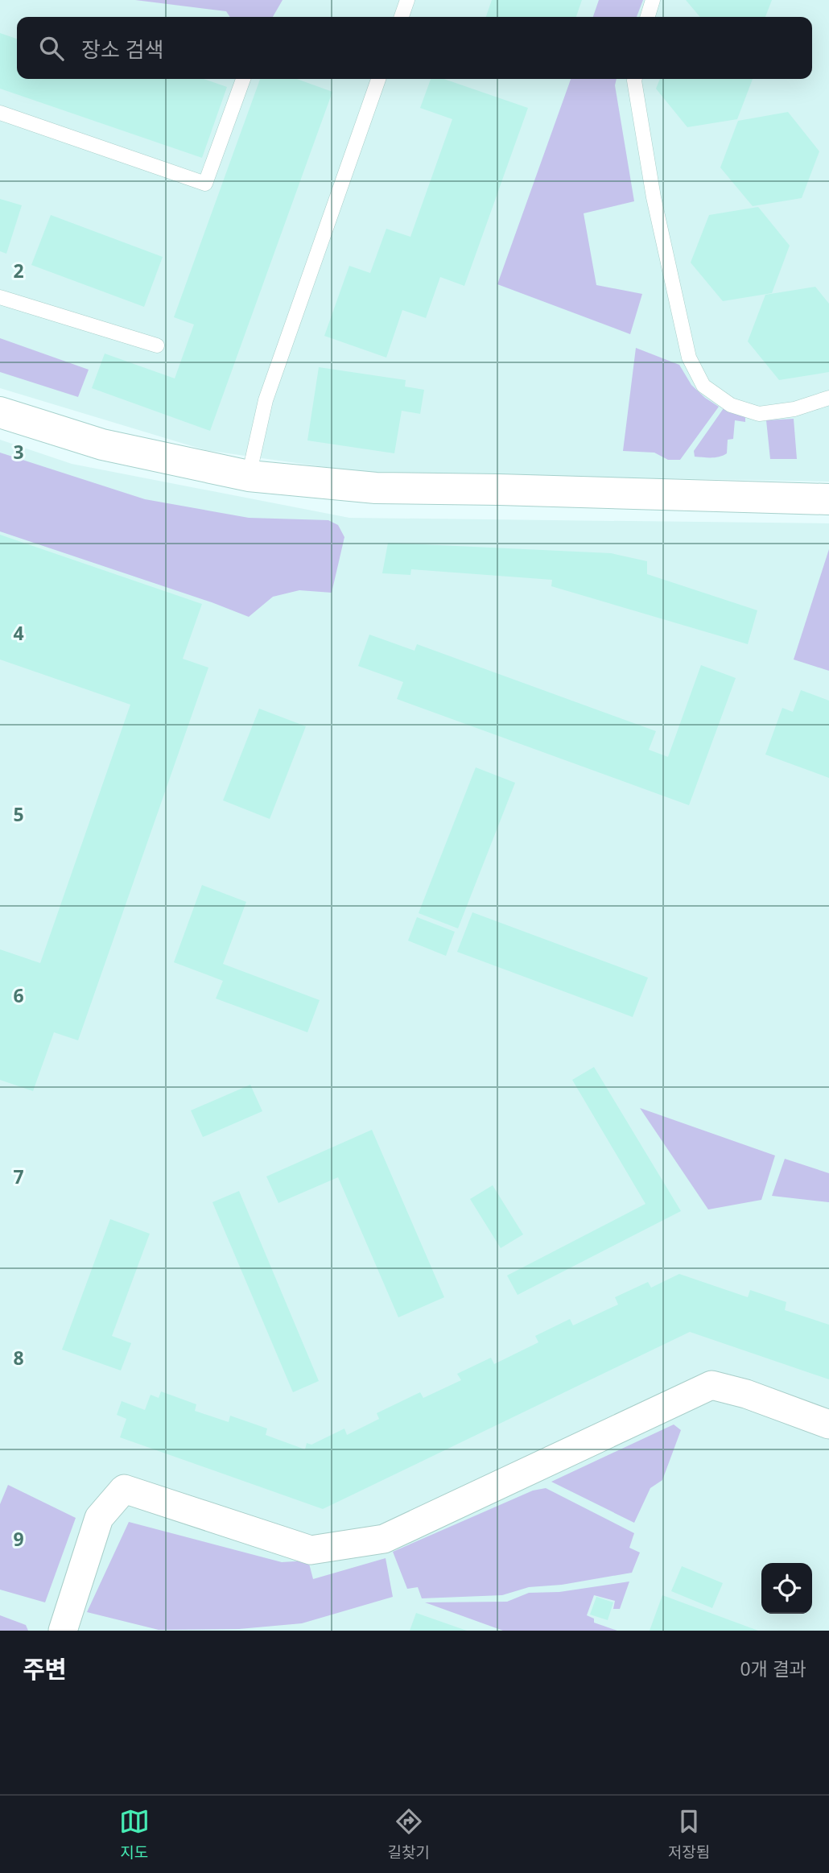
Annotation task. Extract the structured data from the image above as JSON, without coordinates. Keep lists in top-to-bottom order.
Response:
{
  "page": {
    "search": "장소 검색",
    "heading": ["주변", "0개 결과"],
    "nav": ["지도", "길찾기", "저장됨"]
  },
  "grid": {
    "rows": [
      "2",
      "3",
      "4",
      "5",
      "6",
      "7",
      "8",
      "9"
    ]
  }
}
